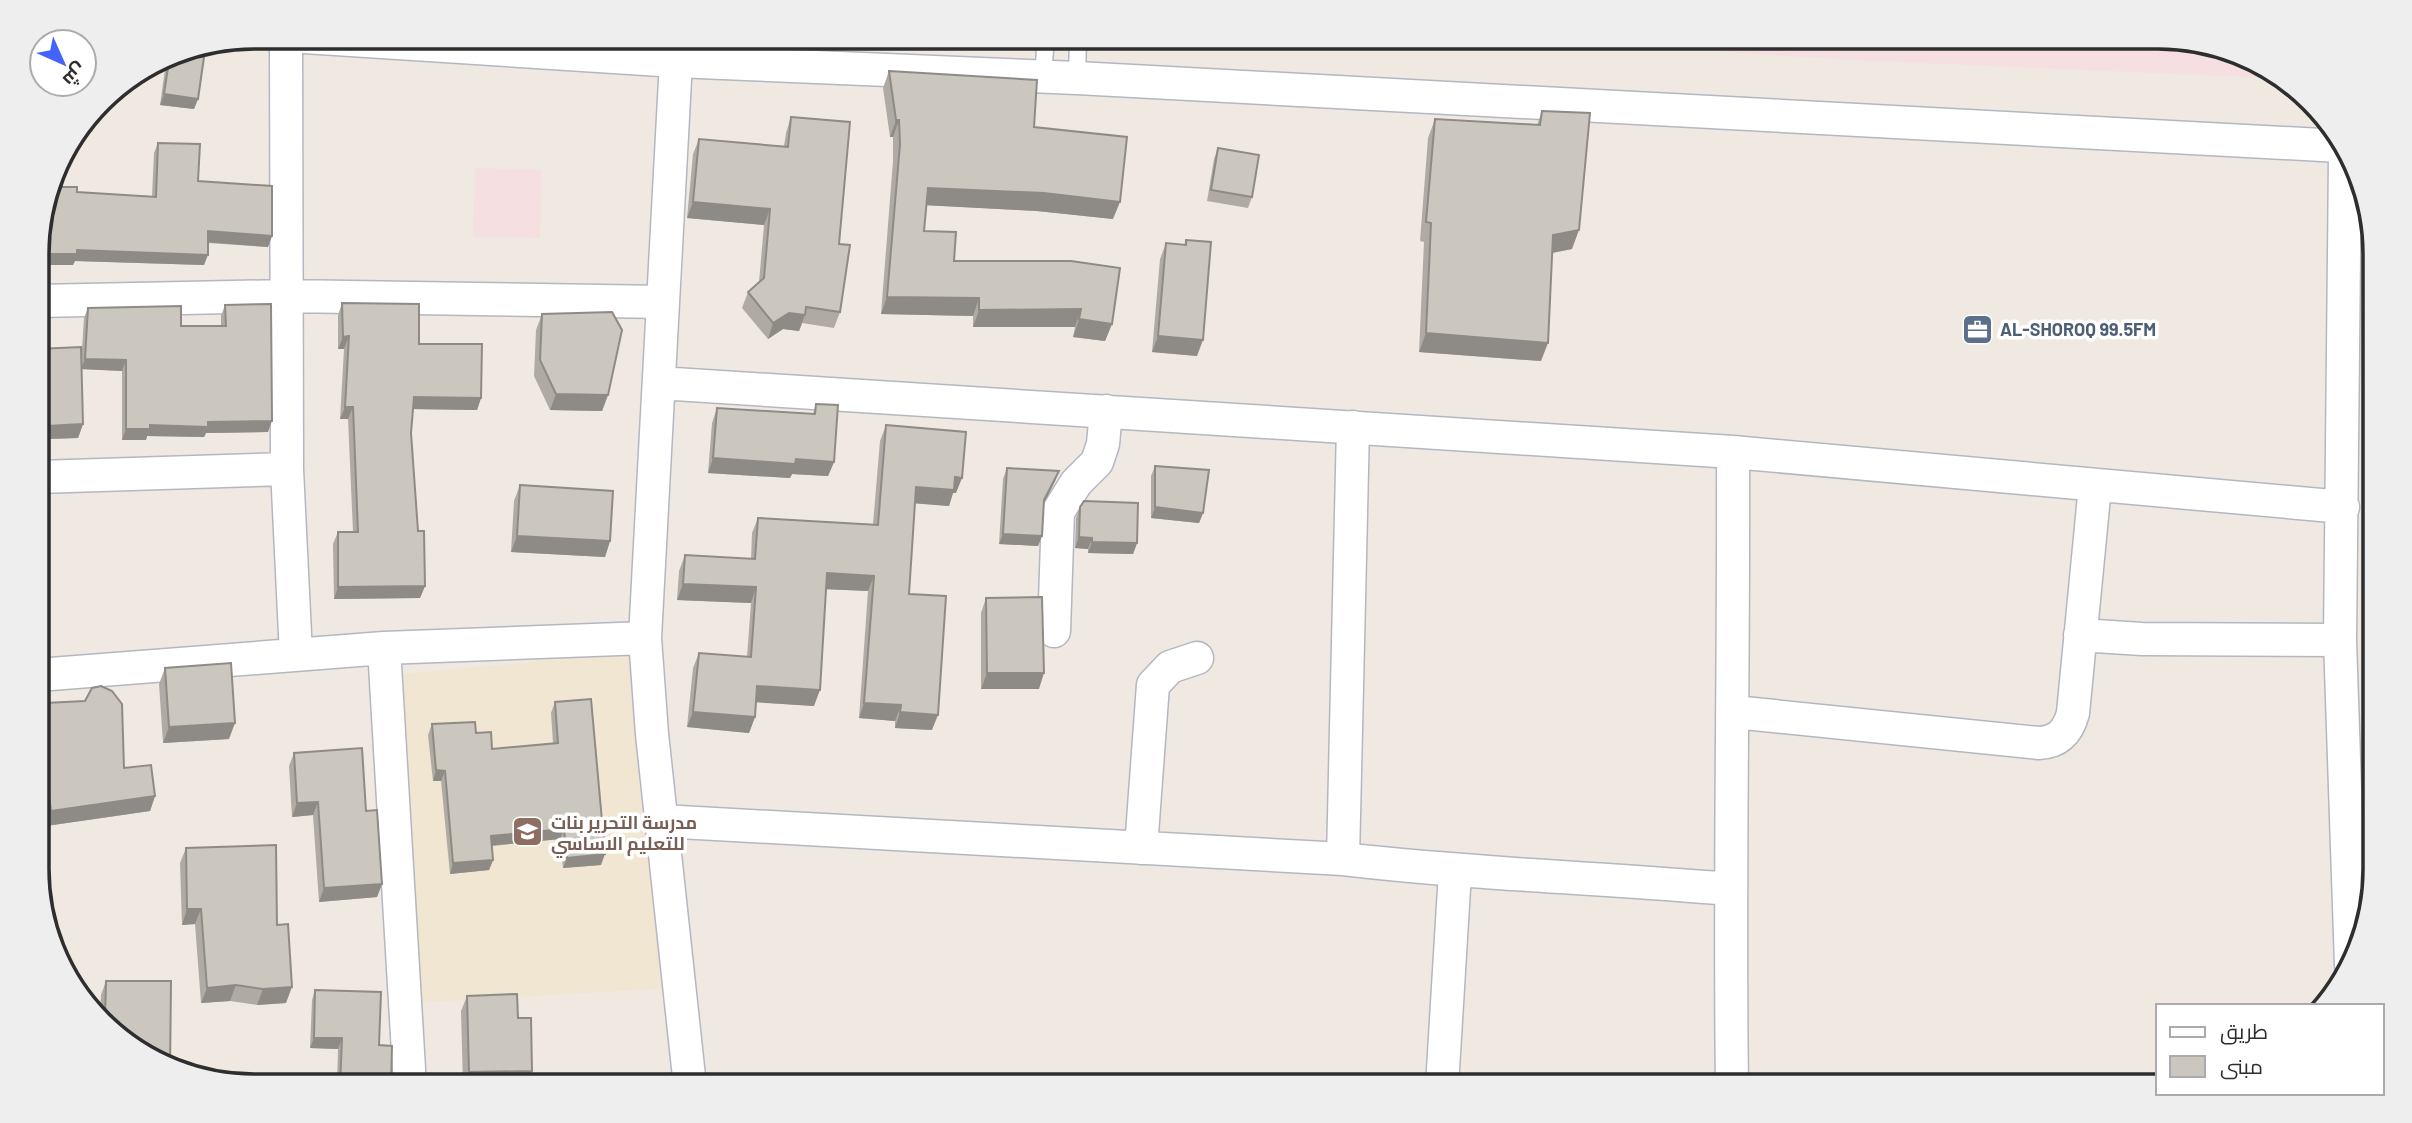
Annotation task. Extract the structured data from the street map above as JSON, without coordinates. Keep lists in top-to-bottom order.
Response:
{
  "places": {
    "office": ["AL-SHOROQ 99.5FM"],
    "school or university": ["مدرسة التحرير بنات للتعليم الاساسي"]
  },
  "legend": ["طريق", "مبنى"],
  "north": "bottom right"
}
